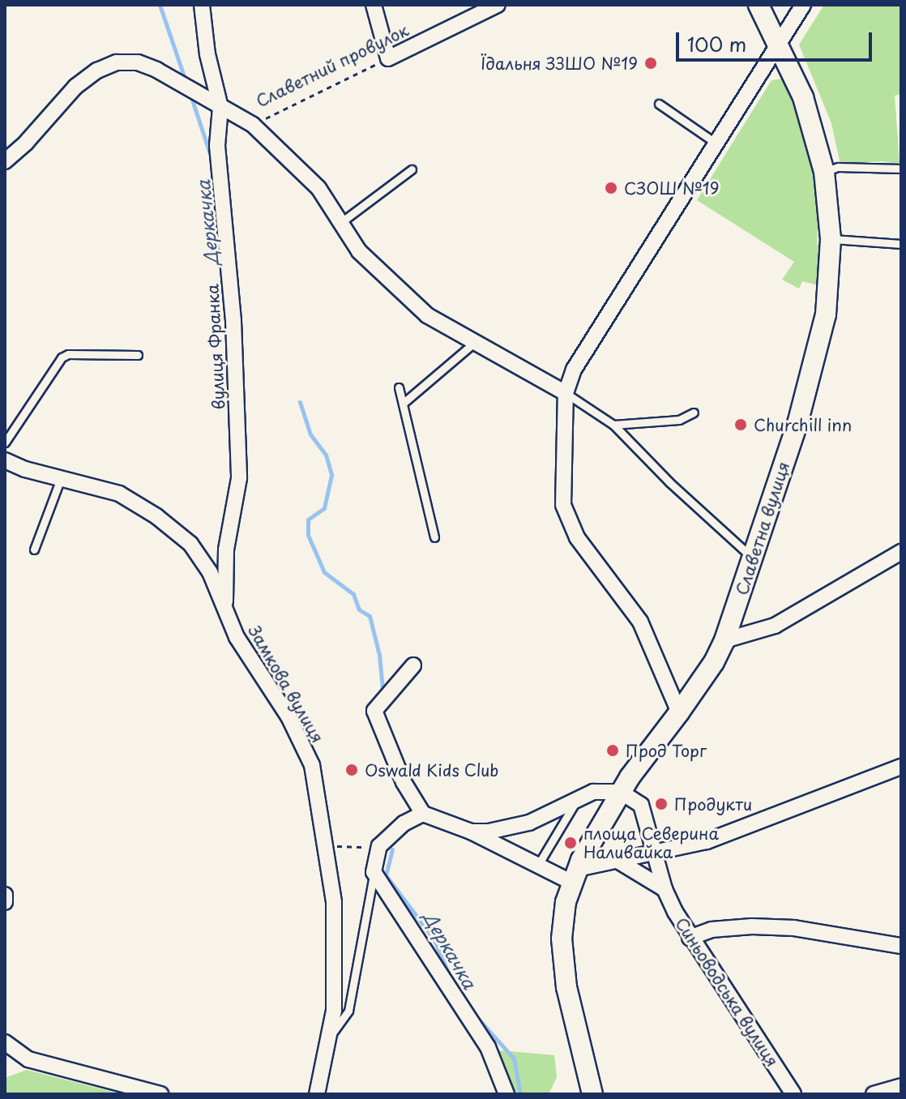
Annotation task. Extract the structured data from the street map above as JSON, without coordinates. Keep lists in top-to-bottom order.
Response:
{
  "streets": {
    "main road": ["Славетна вулиця"],
    "street": [
      "Славетний провулок",
      "вулиця Франка",
      "Замкова вулиця",
      "Синьоводська вулиця"
    ]
  },
  "crossings": [
    ["вулиця Франка", "Замкова вулиця"]
  ],
  "water": ["Деркачка"],
  "places": [
    "Їдальня ЗЗШО №19",
    "СЗОШ №19",
    "Churchill inn",
    "Прод Торг",
    "Oswald Kids Club",
    "Продукти",
    "площа Северина Наливайка"
  ],
  "scale_bar": "100 m"
}
